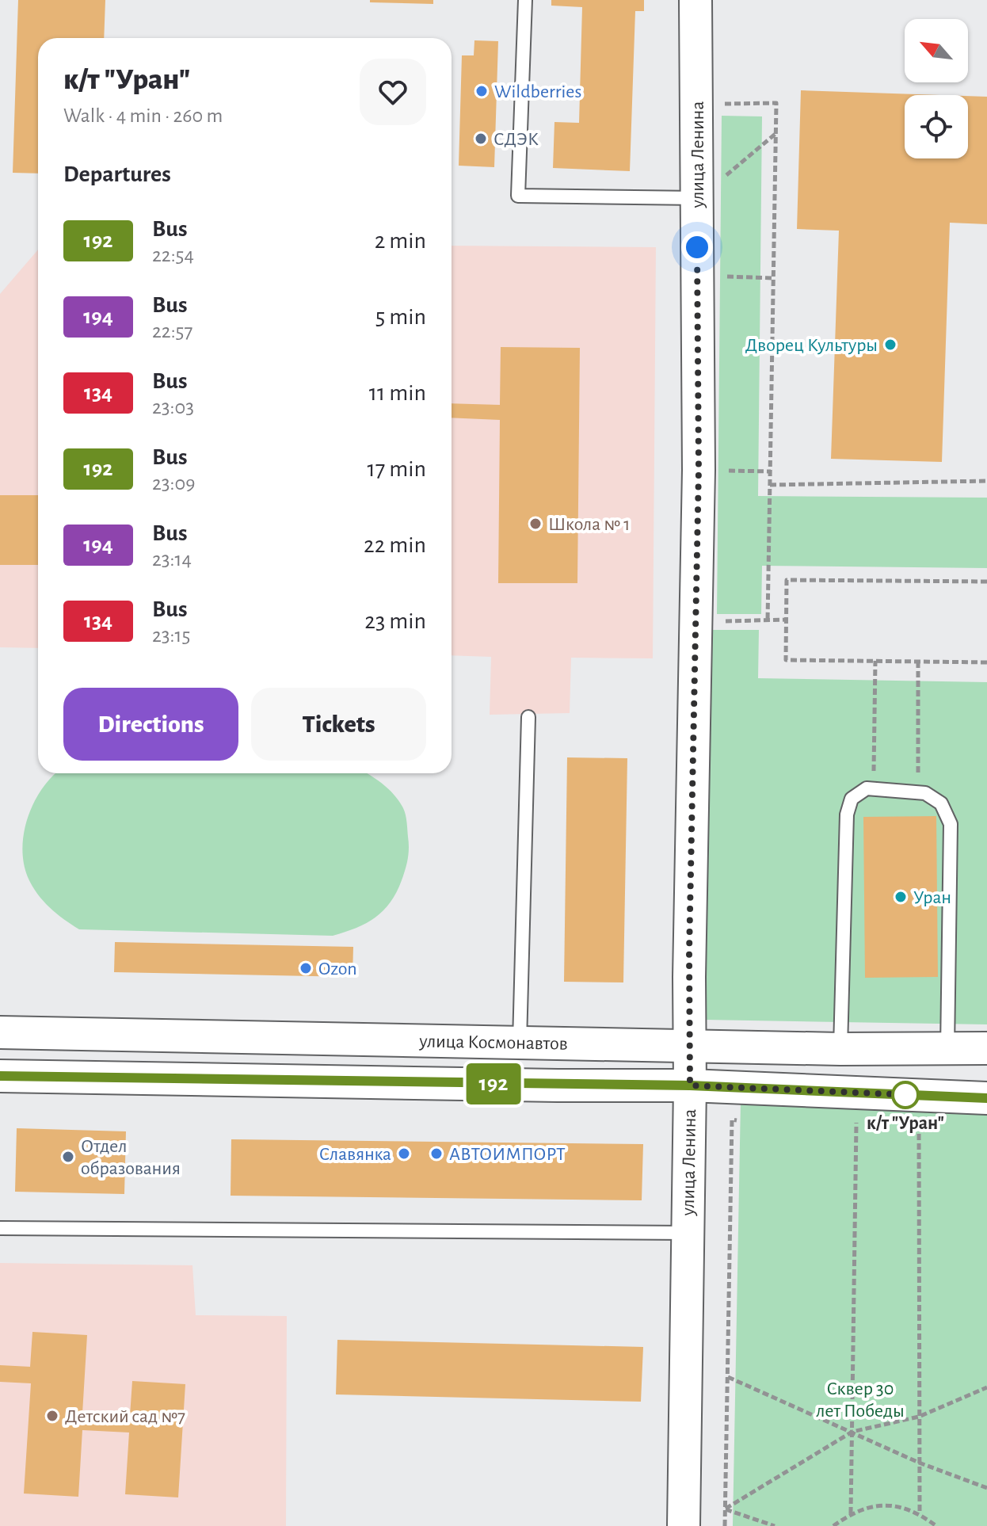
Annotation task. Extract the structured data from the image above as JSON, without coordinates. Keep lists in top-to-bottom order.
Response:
{
  "streets": {
    "street": ["улица Ленина", "улица Космонавтов"]
  },
  "crossings": [
    ["улица Ленина", "улица Космонавтов"]
  ],
  "parks": ["Сквер 30 лет Победы"],
  "places": [
    "Wildberries",
    "СДЭК",
    "Дворец Культуры",
    "Школа № 1",
    "Уран",
    "Ozon",
    "к/т \"Уран\"",
    "Славянка",
    "АВТОИМПОРТ",
    "Отдел образования",
    "Детский сад №7"
  ],
  "lines": ["bus line 192"],
  "north": "top left",
  "page": {
    "on_map": "192",
    "heading": [
      ["к/т \"Уран\"", "Walk · 4 min · 260 m"],
      "Departures"
    ],
    "list": [
      {
        "mark": "192",
        "name": "Bus",
        "note": "22:54",
        "value": "2 min"
      },
      {
        "mark": "194",
        "name": "Bus",
        "note": "22:57",
        "value": "5 min"
      },
      {
        "mark": "134",
        "name": "Bus",
        "note": "23:03",
        "value": "11 min"
      },
      {
        "mark": "192",
        "name": "Bus",
        "note": "23:09",
        "value": "17 min"
      },
      {
        "mark": "194",
        "name": "Bus",
        "note": "23:14",
        "value": "22 min"
      },
      {
        "mark": "134",
        "name": "Bus",
        "note": "23:15",
        "value": "23 min"
      }
    ],
    "buttons": ["Directions", "Tickets"]
  }
}
